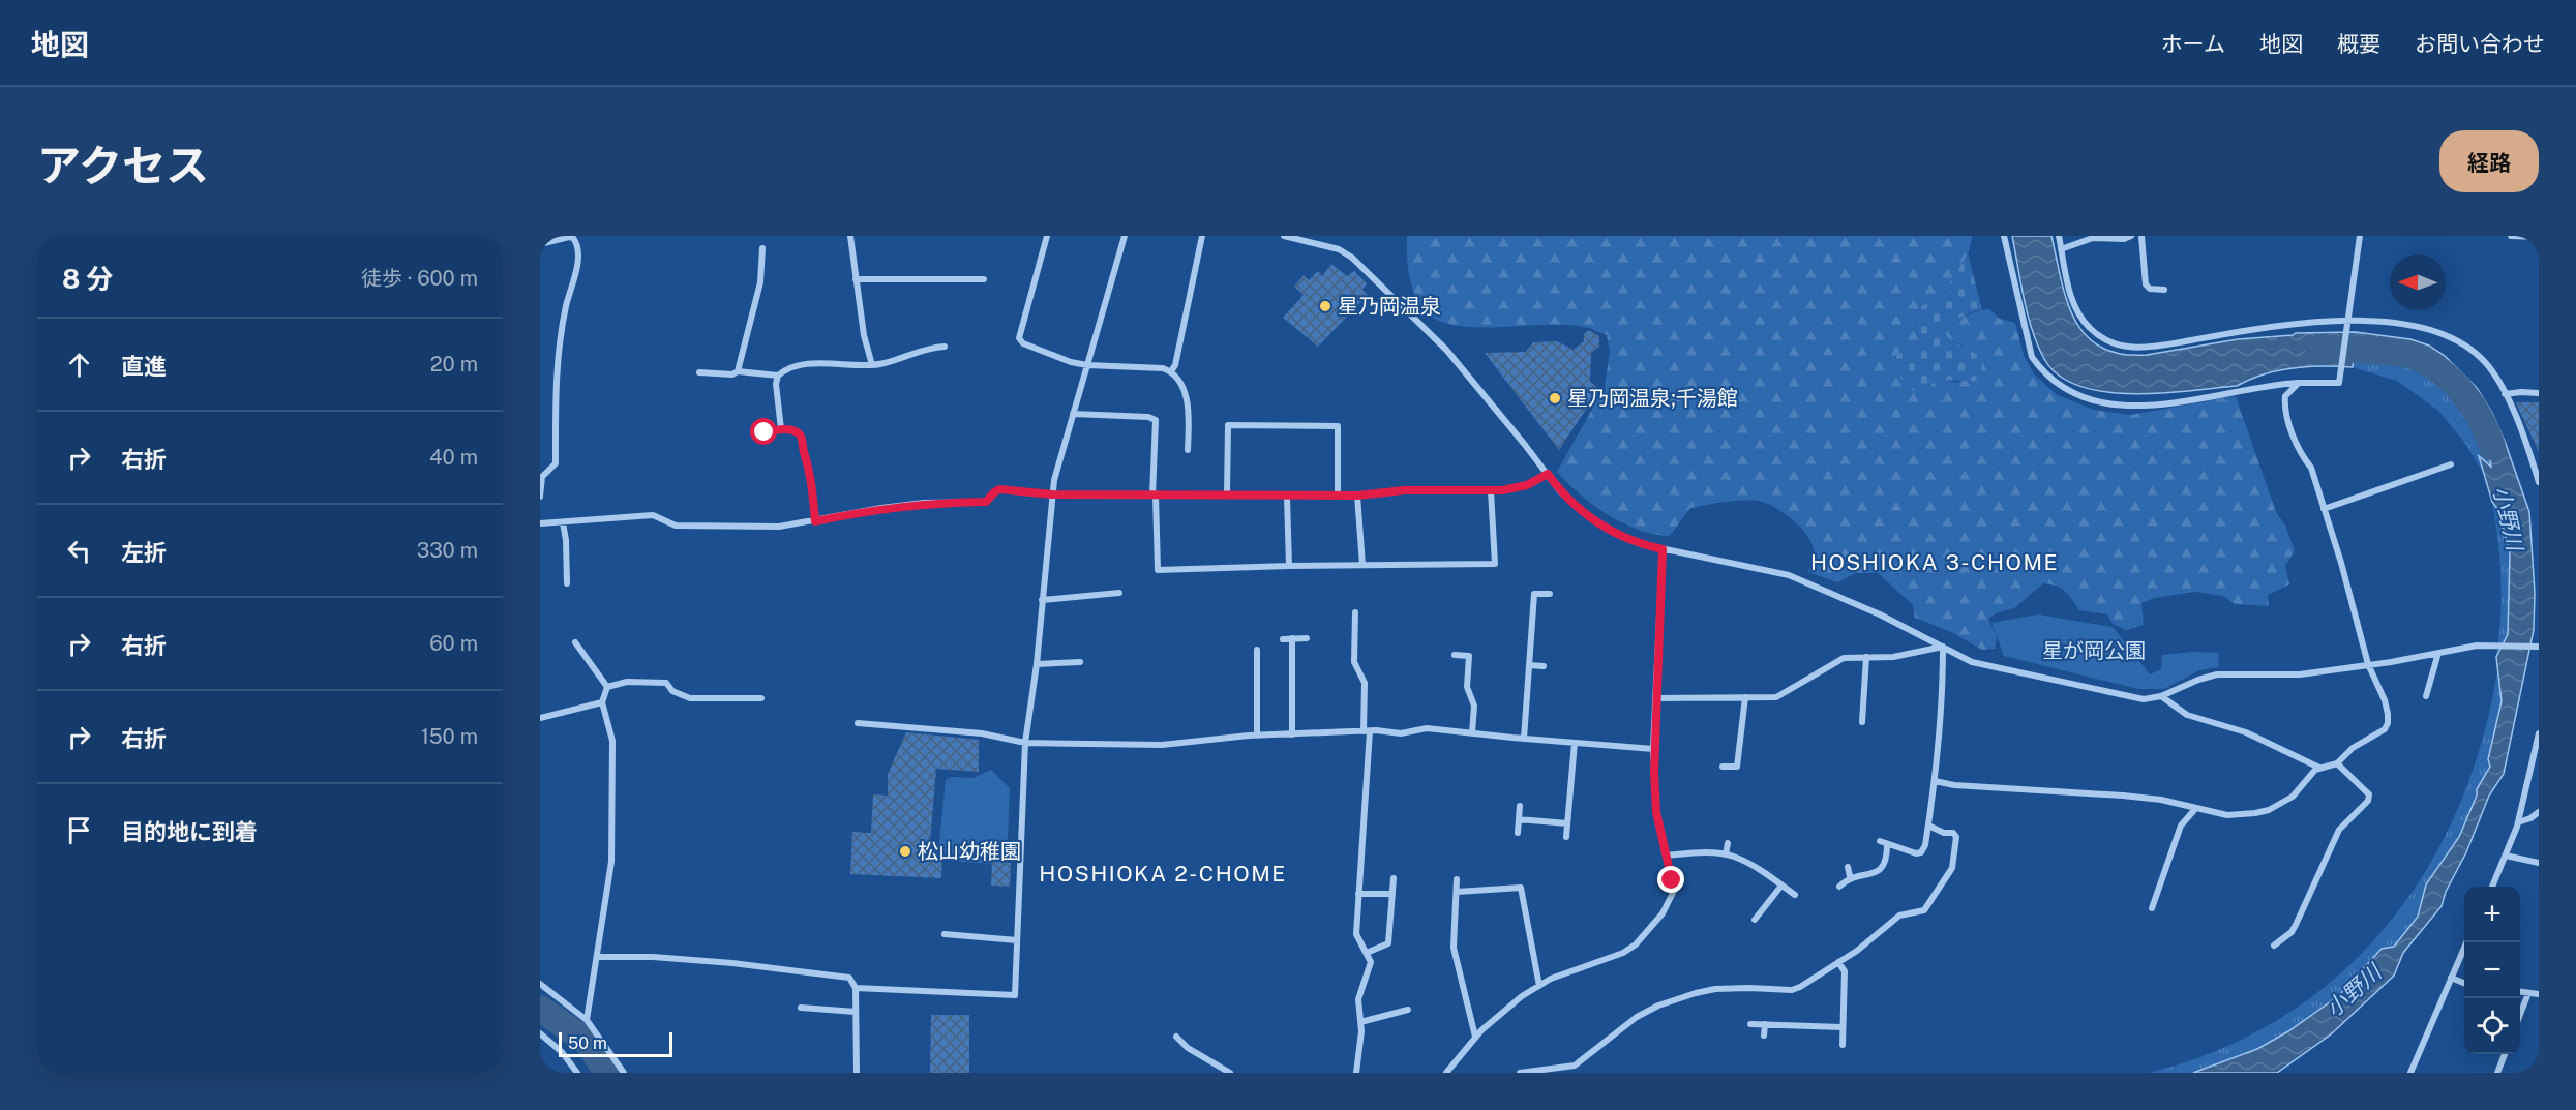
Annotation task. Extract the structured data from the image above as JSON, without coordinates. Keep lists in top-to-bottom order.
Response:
{
  "districts": ["HOSHIOKA 3-CHOME", "HOSHIOKA 2-CHOME"],
  "water": ["小野川"],
  "parks": ["星が岡公園"],
  "places": ["星乃岡温泉", "星乃岡温泉;千湯館", "松山幼稚園"],
  "scale_bar": "50 m",
  "north": "left",
  "page": {
    "header": "地図",
    "nav": [
      "ホーム",
      "地図",
      "概要",
      "お問い合わせ"
    ],
    "title": "アクセス",
    "buttons": "経路",
    "heading": ["8 分", "徒歩 · 600 m"],
    "list": [
      ["直進", "20 m"],
      ["右折", "40 m"],
      ["左折", "330 m"],
      ["右折", "60 m"],
      ["右折", "150 m"],
      "目的地に到着"
    ],
    "map_buttons": ["+", "−"],
    "scale": "50 m"
  }
}
